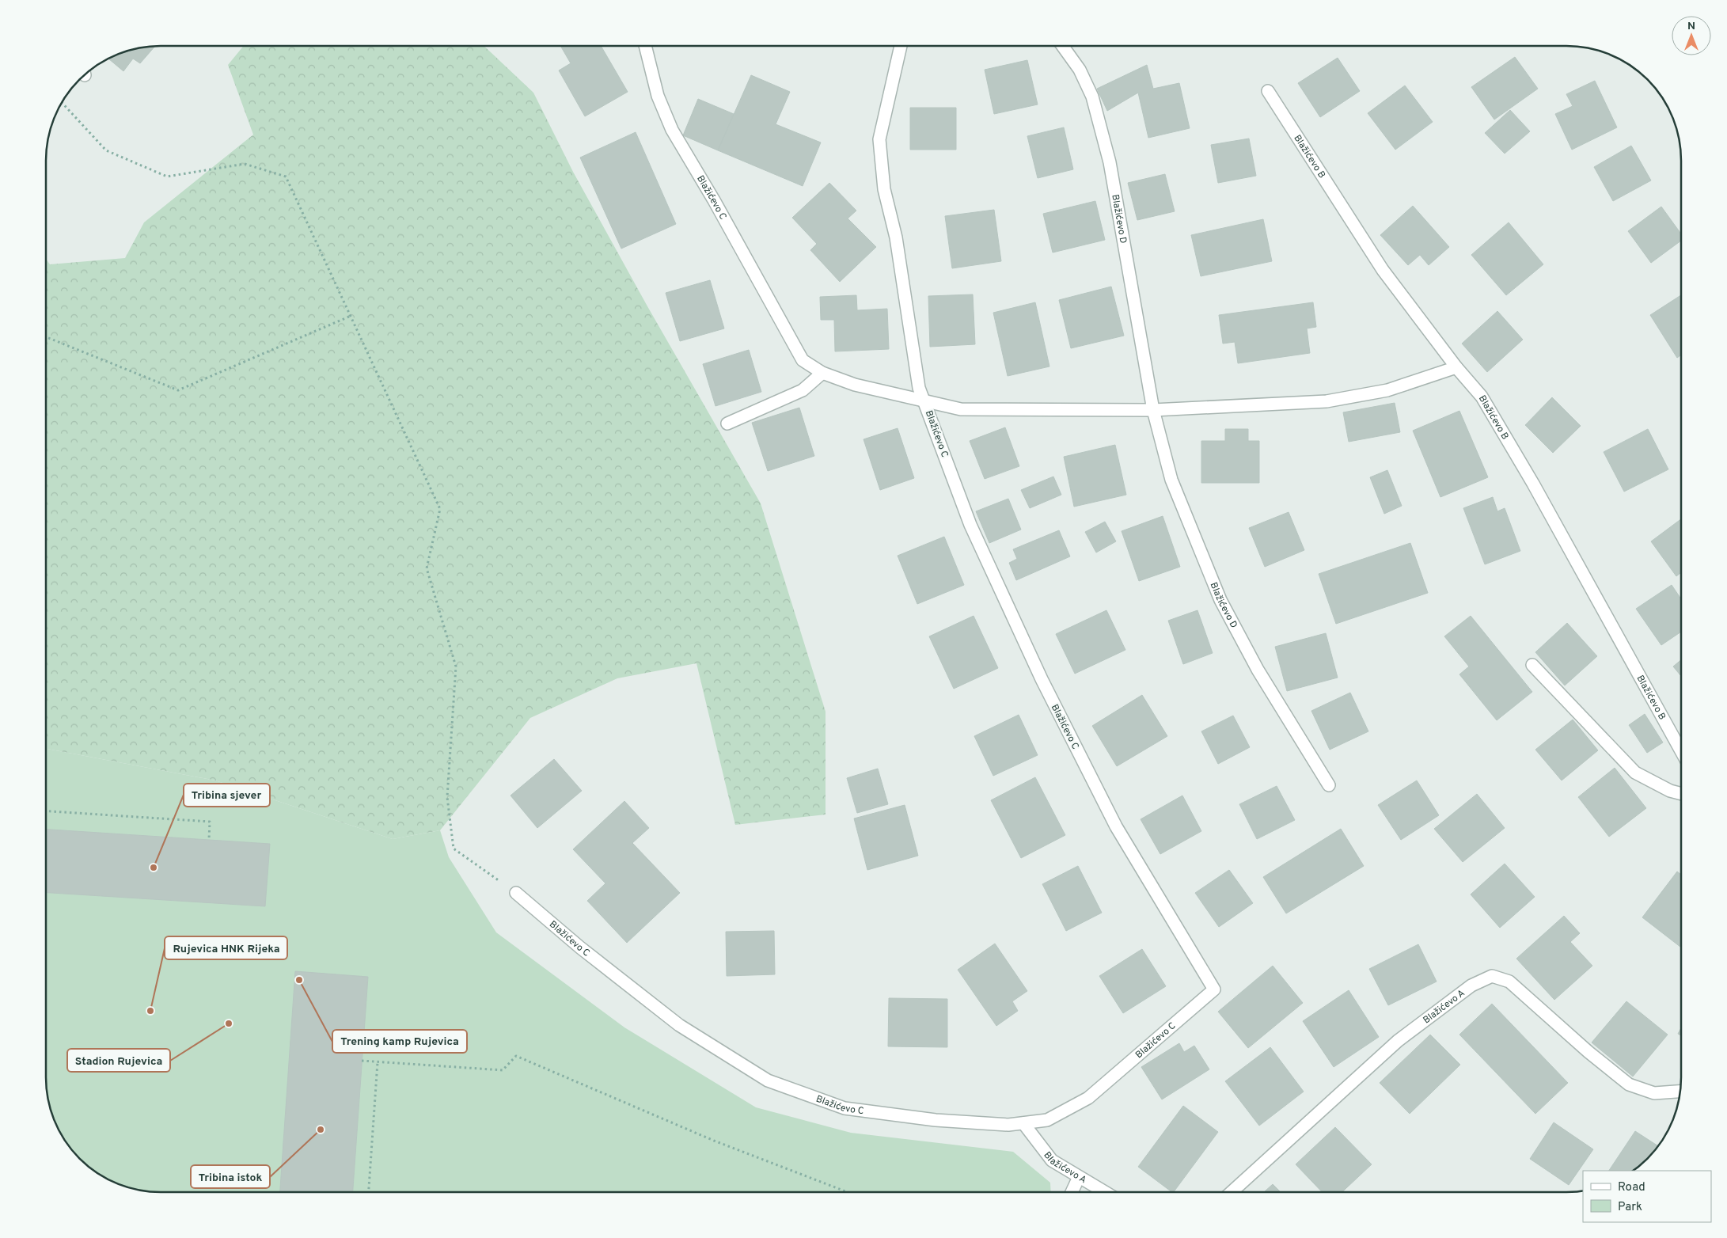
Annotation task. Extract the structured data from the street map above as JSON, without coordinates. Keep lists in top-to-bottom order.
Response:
{
  "streets": {
    "street": [
      "Blažićevo B",
      "Blažićevo C",
      "Blažićevo D",
      "Blažićevo A"
    ]
  },
  "crossings": [
    ["Blažićevo C", "Blažićevo D"],
    ["Blažićevo C", "Blažićevo A"]
  ],
  "places": [
    "Tribina sjever",
    "Trening kamp Rujevica",
    "Rujevica HNK Rijeka",
    "Stadion Rujevica",
    "Tribina istok"
  ],
  "legend": ["Road", "Park"],
  "north": "top"
}
